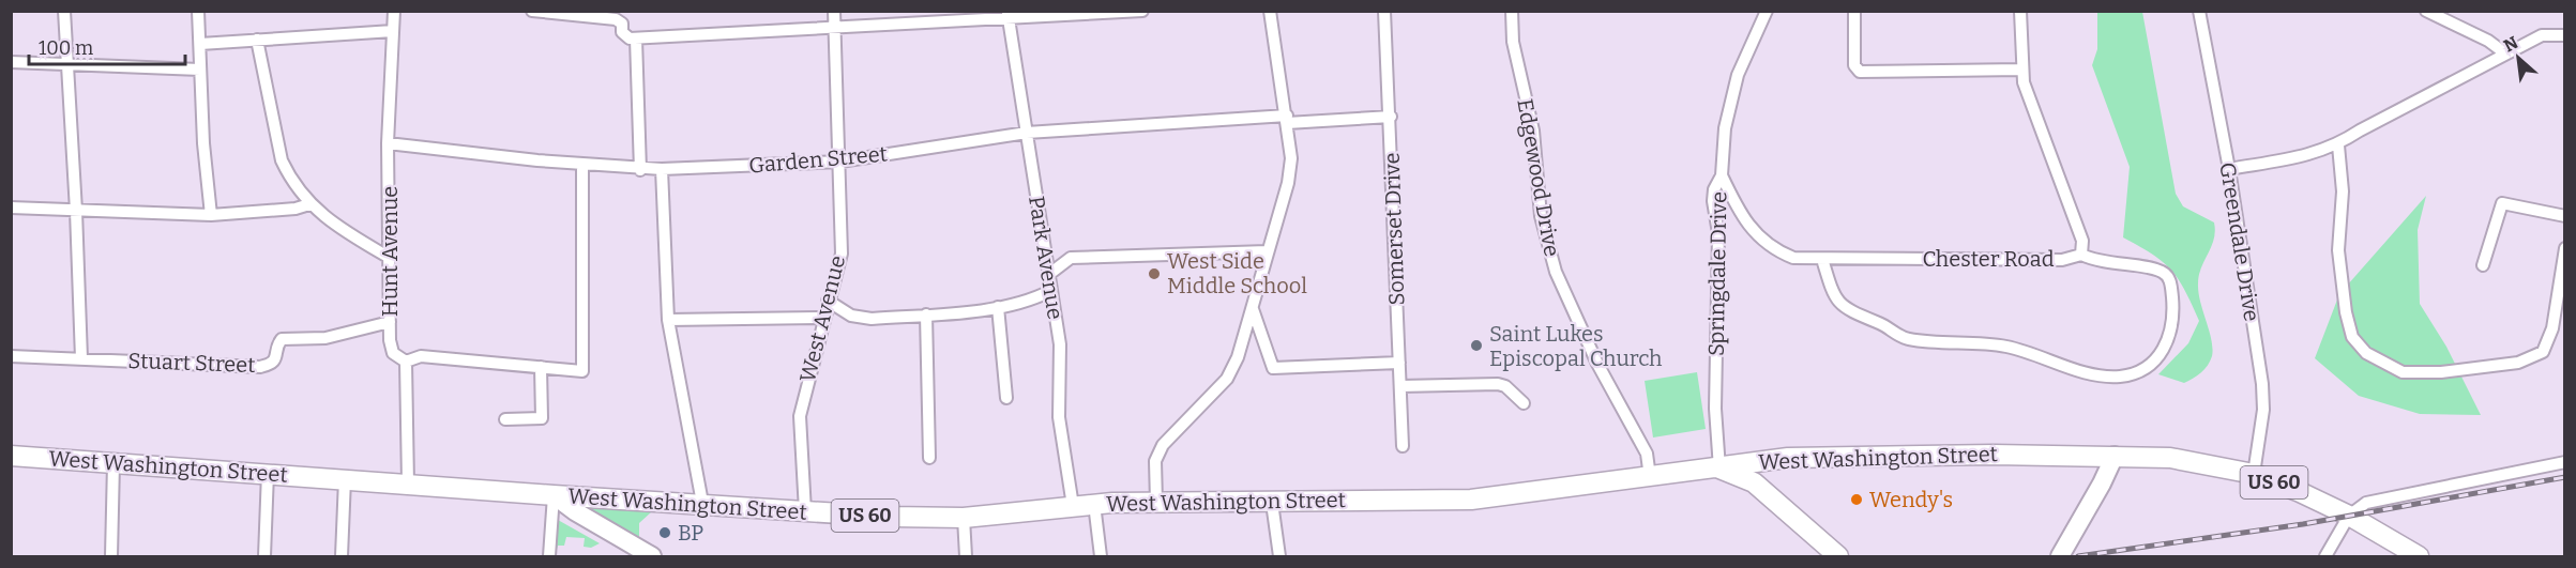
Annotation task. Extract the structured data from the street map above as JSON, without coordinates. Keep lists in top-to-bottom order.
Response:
{
  "streets": {
    "main road": ["West Washington Street", "US 60"],
    "street": [
      "Garden Street",
      "Edgewood Drive",
      "Somerset Drive",
      "Greendale Drive",
      "Hunt Avenue",
      "Park Avenue",
      "Chester Road",
      "Springdale Drive",
      "West Avenue",
      "Stuart Street"
    ]
  },
  "crossings": [
    ["Garden Street", "Somerset Drive"],
    ["Garden Street", "Hunt Avenue"],
    ["Garden Street", "Park Avenue"],
    ["Garden Street", "West Avenue"],
    ["Edgewood Drive", "West Washington Street"],
    ["Greendale Drive", "West Washington Street"],
    ["Hunt Avenue", "Stuart Street"],
    ["Park Avenue", "West Washington Street"],
    ["Chester Road", "Springdale Drive"],
    ["Springdale Drive", "West Washington Street"],
    ["Springdale Drive", "US 60"],
    ["West Avenue", "West Washington Street"],
    ["West Washington Street", "US 60"]
  ],
  "places": [
    "West Side Middle School",
    "Saint Lukes Episcopal Church",
    "Wendy's",
    "BP"
  ],
  "scale_bar": "100 m",
  "north": "top left"
}
